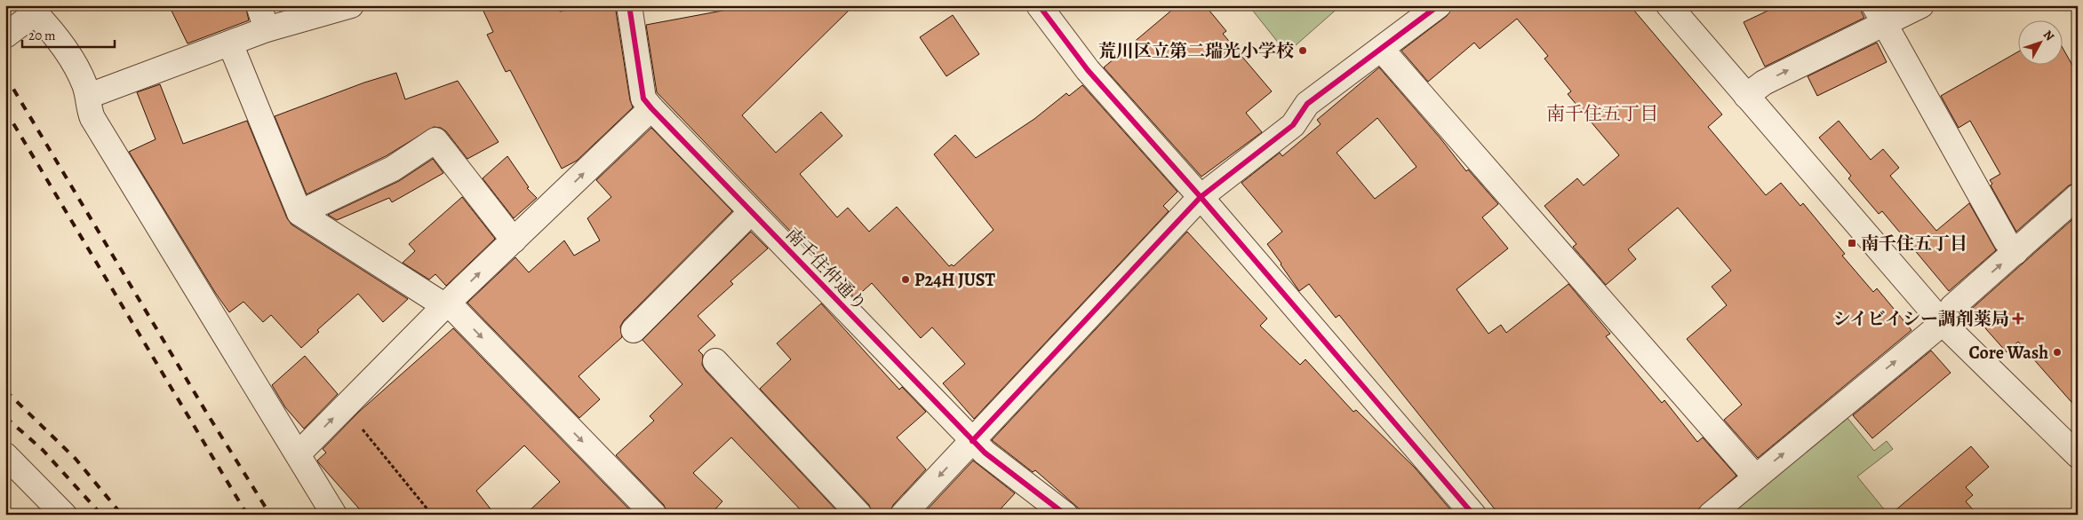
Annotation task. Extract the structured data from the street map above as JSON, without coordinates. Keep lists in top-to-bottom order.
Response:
{
  "streets": {
    "street": ["南千住仲通り"]
  },
  "districts": ["南千住五丁目"],
  "places": {
    "other": ["荒川区立第二瑞光小学校", "P24H JUST", "Core Wash"],
    "transit": ["南千住五丁目"],
    "health": ["シイビイシー調剤薬局"]
  },
  "scale_bar": "20 m",
  "north": "top right"
}
